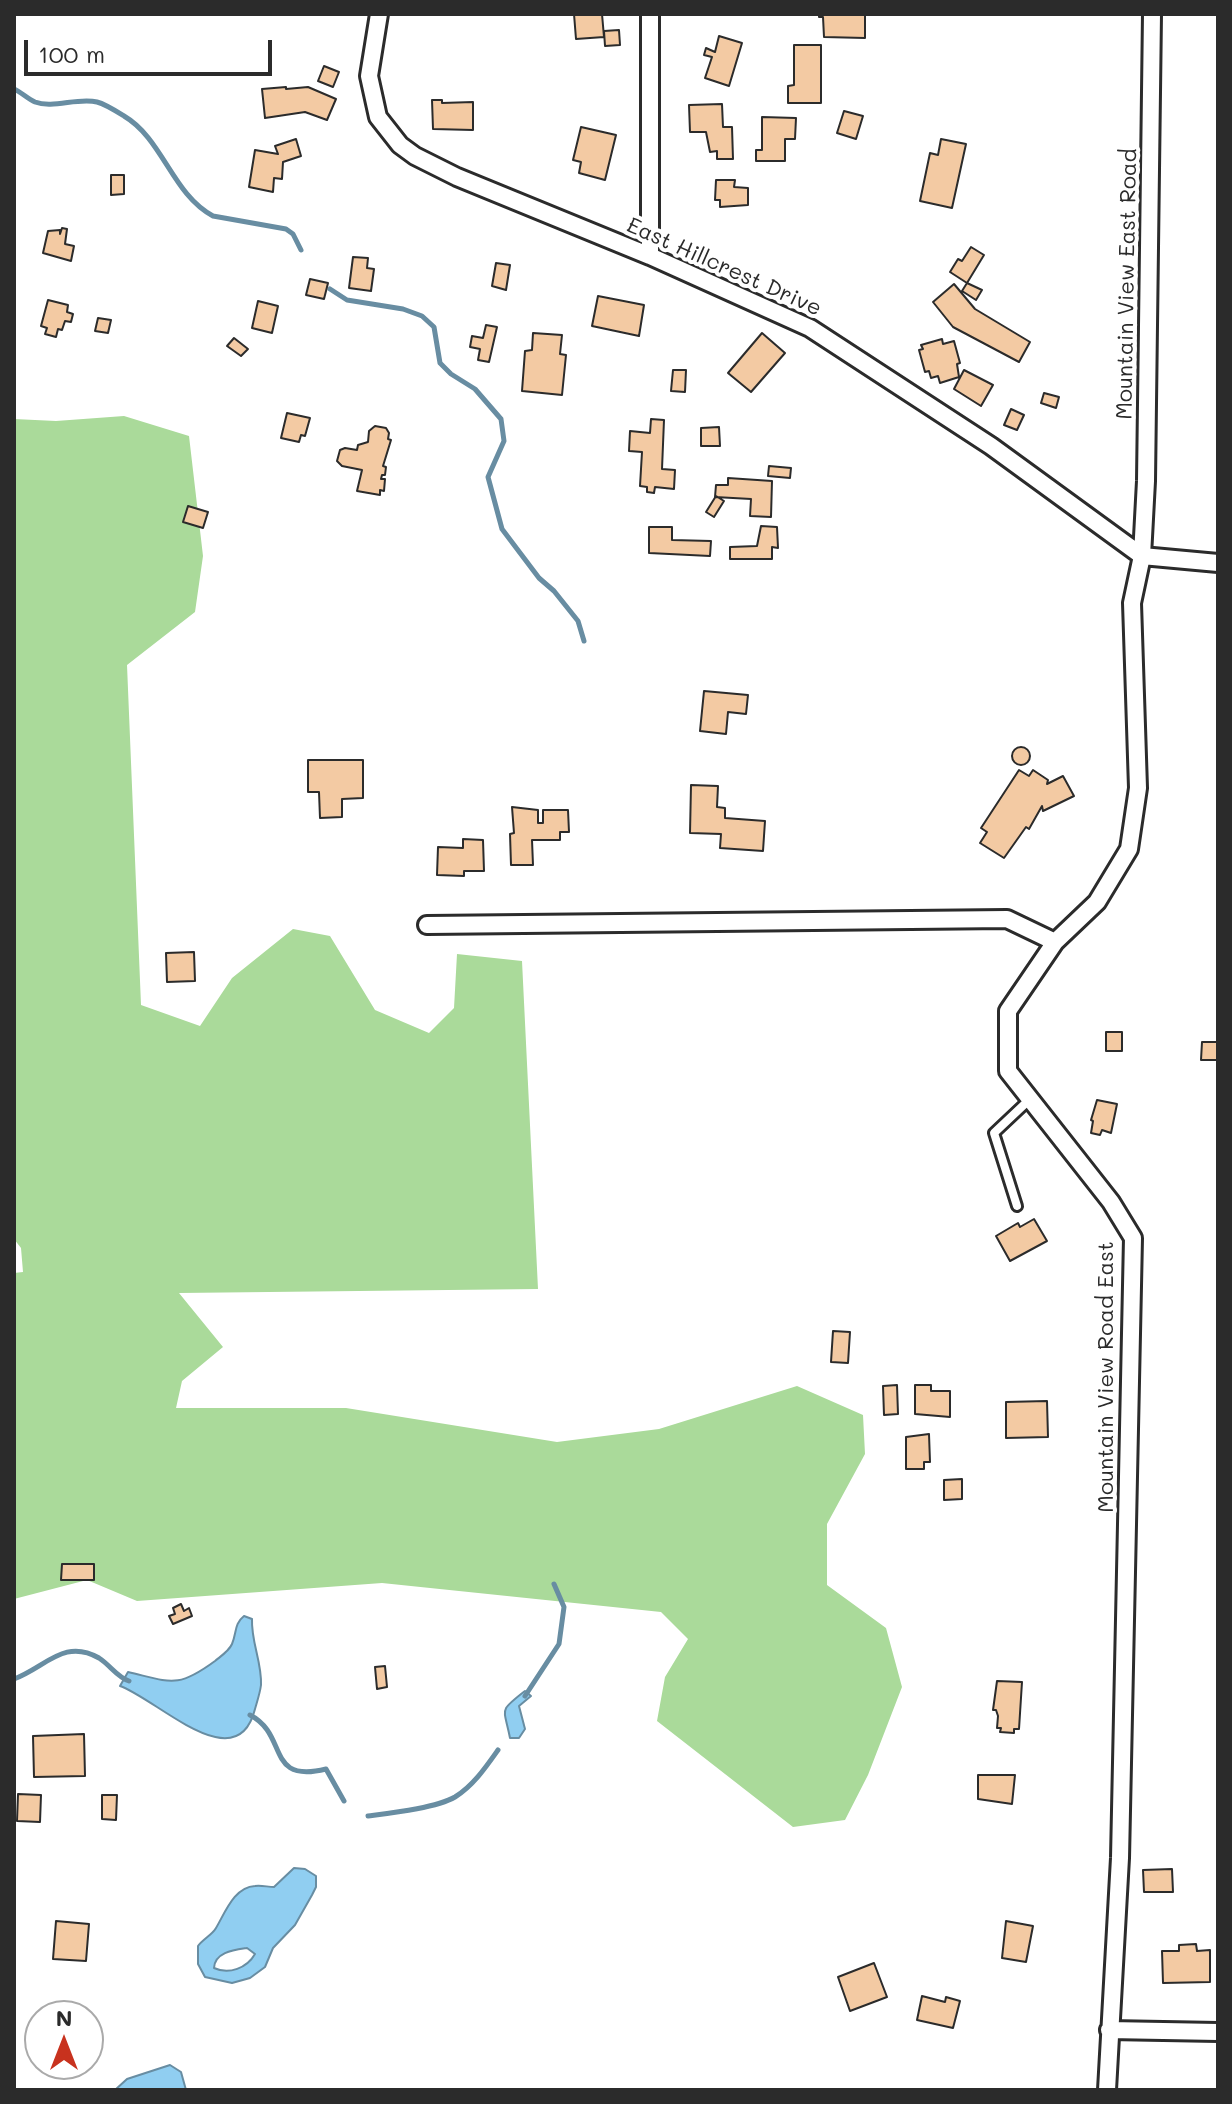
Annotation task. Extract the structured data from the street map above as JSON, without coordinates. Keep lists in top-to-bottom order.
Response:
{
  "streets": {
    "street": ["East Hillcrest Drive", "Mountain View East Road", "Mountain View Road East"]
  },
  "crossings": [
    ["East Hillcrest Drive", "Mountain View East Road"],
    ["East Hillcrest Drive", "Mountain View Road East"],
    ["Mountain View East Road", "Mountain View Road East"]
  ],
  "scale_bar": "100 m",
  "north": "top"
}
